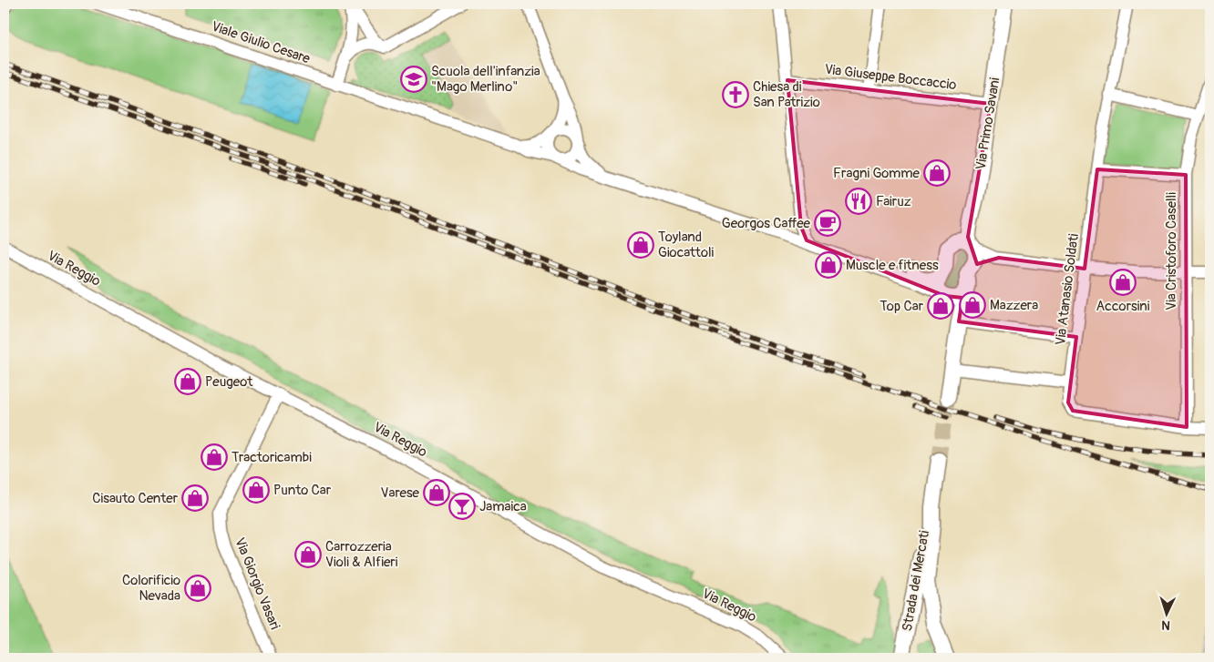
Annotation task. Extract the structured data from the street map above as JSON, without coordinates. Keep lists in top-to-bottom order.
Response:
{
  "streets": {
    "street": [
      "Viale Giulio Cesare",
      "Via Giuseppe Boccaccio",
      "Via Primo Savani",
      "Via Cristoforo Caselli",
      "Via Reggio",
      "Via Atanasio Soldati",
      "Strada dei Mercati",
      "Via Giorgio Vasari"
    ]
  },
  "crossings": [
    ["Via Giuseppe Boccaccio", "Via Primo Savani"],
    ["Via Cristoforo Caselli", "Via Atanasio Soldati"],
    ["Via Reggio", "Via Giorgio Vasari"]
  ],
  "places": {
    "school or university": ["Scuola dell'infanzia \"Mago Merlino\""],
    "church": ["Chiesa di San Patrizio"],
    "shop": [
      "Fragni Gomme",
      "Toyland Giocattoli",
      "Muscle e fitness",
      "Accorsini",
      "Mazzera",
      "Top Car",
      "Peugeot",
      "Tractoricambi",
      "Punto Car",
      "Varese",
      "Cisauto Center",
      "Carrozzeria Violi & Alfieri",
      "Colorificio Nevada"
    ],
    "restaurant": ["Fairuz"],
    "cafe": ["Georgos Caffee"],
    "bar": ["Jamaica"]
  },
  "north": "bottom"
}
